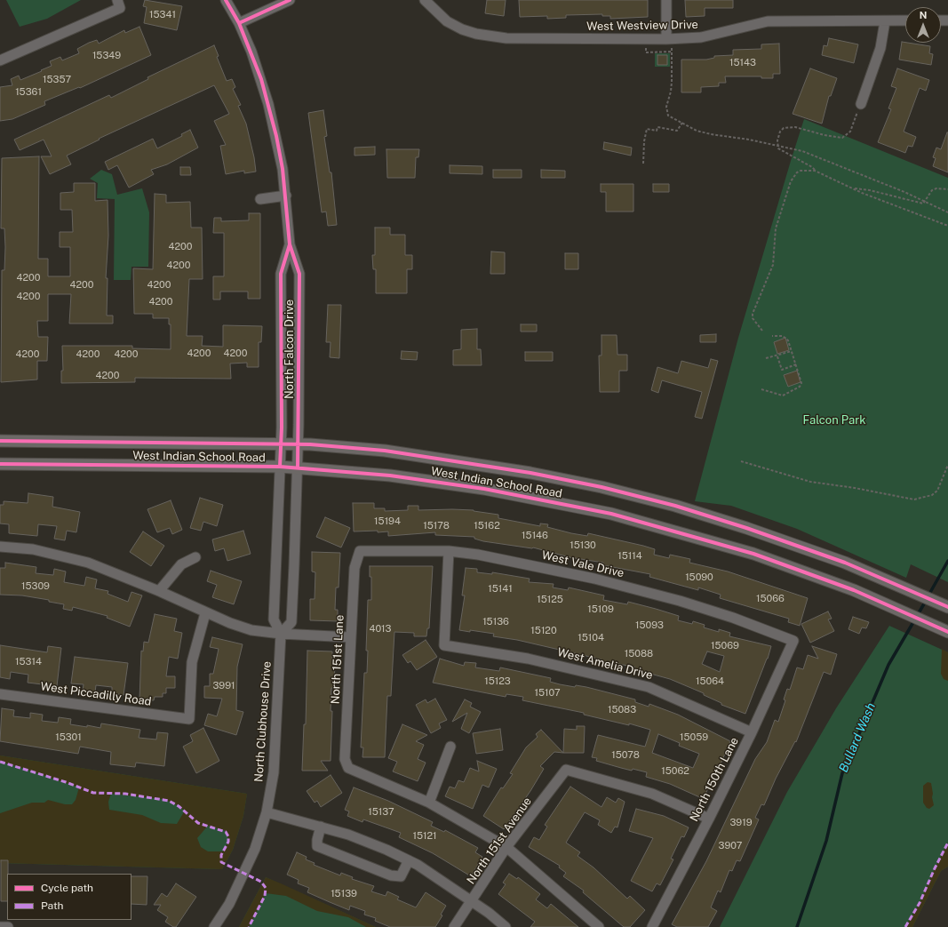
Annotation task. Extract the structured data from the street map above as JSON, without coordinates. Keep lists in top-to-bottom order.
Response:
{
  "streets": {
    "main road": ["West Indian School Road"],
    "street": [
      "West Westview Drive",
      "North Falcon Drive",
      "West Vale Drive",
      "North 151st Lane",
      "West Amelia Drive",
      "West Piccadilly Road",
      "North Clubhouse Drive",
      "North 150th Lane",
      "North 151st Avenue"
    ]
  },
  "crossings": [
    ["North Falcon Drive", "West Indian School Road"],
    ["North Falcon Drive", "North Clubhouse Drive"],
    ["West Indian School Road", "North Clubhouse Drive"],
    ["West Vale Drive", "North 151st Lane"],
    ["West Vale Drive", "West Amelia Drive"],
    ["West Vale Drive", "North 150th Lane"],
    ["West Amelia Drive", "North 150th Lane"],
    ["North 150th Lane", "North 151st Avenue"]
  ],
  "water": ["Bullard Wash"],
  "parks": ["Falcon Park"],
  "house_numbers": [
    "15341",
    "15349",
    "15143",
    "15357",
    "15361",
    "4200",
    "4200",
    "4200",
    "4200",
    "4200",
    "4200",
    "4200",
    "4200",
    "4200",
    "4200",
    "4200",
    "4200",
    "4200",
    "15194",
    "15178",
    "15162",
    "15146",
    "15130",
    "15114",
    "15090",
    "15309",
    "15141",
    "15066",
    "15125",
    "15109",
    "15136",
    "15093",
    "4013",
    "15120",
    "15104",
    "15069",
    "15088",
    "15314",
    "15123",
    "15064",
    "3991",
    "15107",
    "15083",
    "15301",
    "15059",
    "15078",
    "15062",
    "15137",
    "3919",
    "15121",
    "3907",
    "15139"
  ],
  "legend": ["Cycle path", "Path"],
  "north": "top"
}
